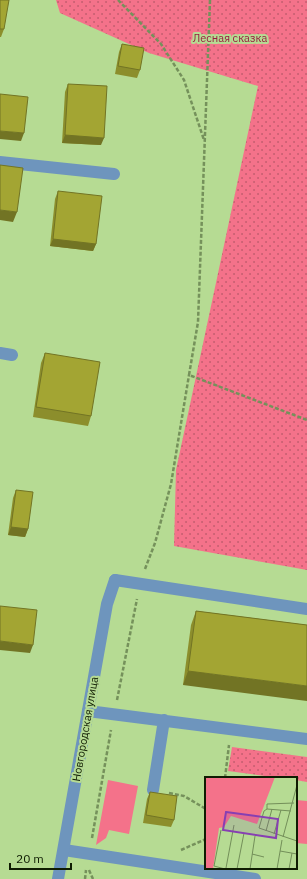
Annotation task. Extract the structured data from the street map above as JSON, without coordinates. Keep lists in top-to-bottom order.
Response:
{
  "streets": {
    "street": ["Новгородская улица"]
  },
  "parks": ["Лесная сказка"],
  "scale_bar": "20 m"
}
